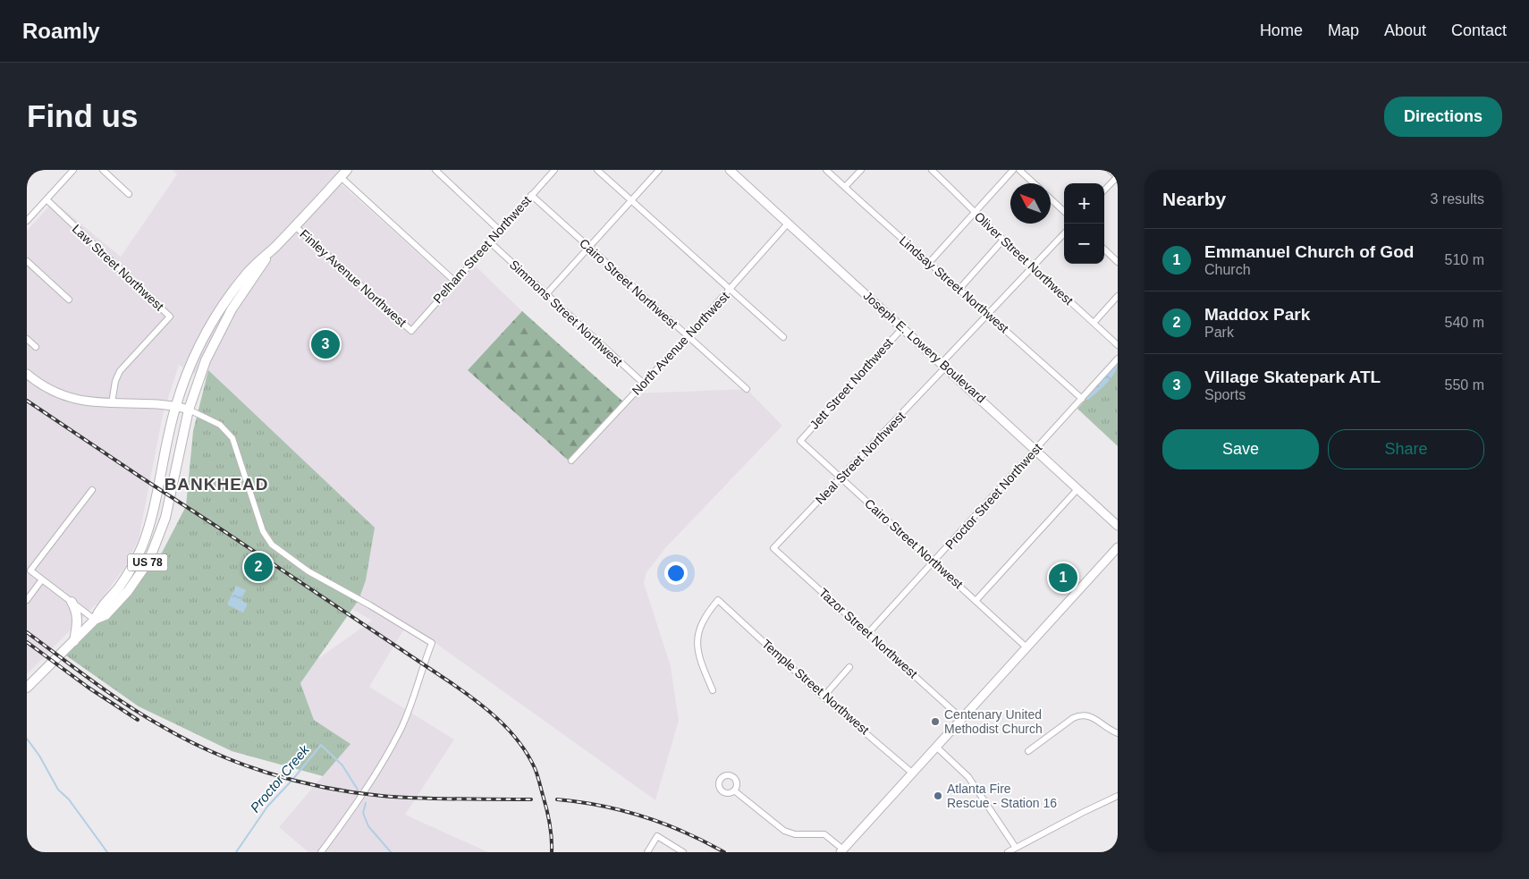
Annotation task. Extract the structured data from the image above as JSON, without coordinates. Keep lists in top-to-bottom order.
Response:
{
  "streets": {
    "main road": ["Joseph E. Lowery Boulevard", "US 78"],
    "street": [
      "Pelham Street Northwest",
      "Oliver Street Northwest",
      "Law Street Northwest",
      "Finley Avenue Northwest",
      "Cairo Street Northwest",
      "Lindsay Street Northwest",
      "Simmons Street Northwest",
      "North Avenue Northwest",
      "Jett Street Northwest",
      "Neal Street Northwest",
      "Proctor Street Northwest",
      "Tazor Street Northwest",
      "Temple Street Northwest"
    ]
  },
  "crossings": [
    ["Pelham Street Northwest", "Finley Avenue Northwest"],
    ["Pelham Street Northwest", "Cairo Street Northwest"],
    ["Pelham Street Northwest", "Simmons Street Northwest"],
    ["Oliver Street Northwest", "Neal Street Northwest"],
    ["Finley Avenue Northwest", "US 78"],
    ["Cairo Street Northwest", "North Avenue Northwest"],
    ["Cairo Street Northwest", "Jett Street Northwest"],
    ["Cairo Street Northwest", "Neal Street Northwest"],
    ["Cairo Street Northwest", "Proctor Street Northwest"],
    ["Lindsay Street Northwest", "Neal Street Northwest"],
    ["Lindsay Street Northwest", "Proctor Street Northwest"],
    ["Simmons Street Northwest", "North Avenue Northwest"],
    ["North Avenue Northwest", "Joseph E. Lowery Boulevard"],
    ["Joseph E. Lowery Boulevard", "Jett Street Northwest"],
    ["Joseph E. Lowery Boulevard", "Neal Street Northwest"],
    ["Joseph E. Lowery Boulevard", "Proctor Street Northwest"],
    ["Neal Street Northwest", "Tazor Street Northwest"],
    ["Proctor Street Northwest", "Tazor Street Northwest"]
  ],
  "districts": ["BANKHEAD"],
  "water": ["Proctor Creek"],
  "places": ["Centenary United Methodist Church", "Atlanta Fire Rescue - Station 16"],
  "north": "top left",
  "page": {
    "header": "Roamly",
    "nav": [
      "Home",
      "Map",
      "About",
      "Contact"
    ],
    "buttons": [
      "Directions",
      ["Save", "Share"]
    ],
    "title": "Find us",
    "heading": ["Nearby", "3 results"],
    "map_buttons": ["+", "−"],
    "list": [
      {
        "mark": "1",
        "name": "Emmanuel Church of God",
        "note": "Church",
        "value": "510 m"
      },
      {
        "mark": "2",
        "name": "Maddox Park",
        "note": "Park",
        "value": "540 m"
      },
      {
        "mark": "3",
        "name": "Village Skatepark ATL",
        "note": "Sports",
        "value": "550 m"
      }
    ],
    "pins": ["3", "2", "1"]
  }
}
